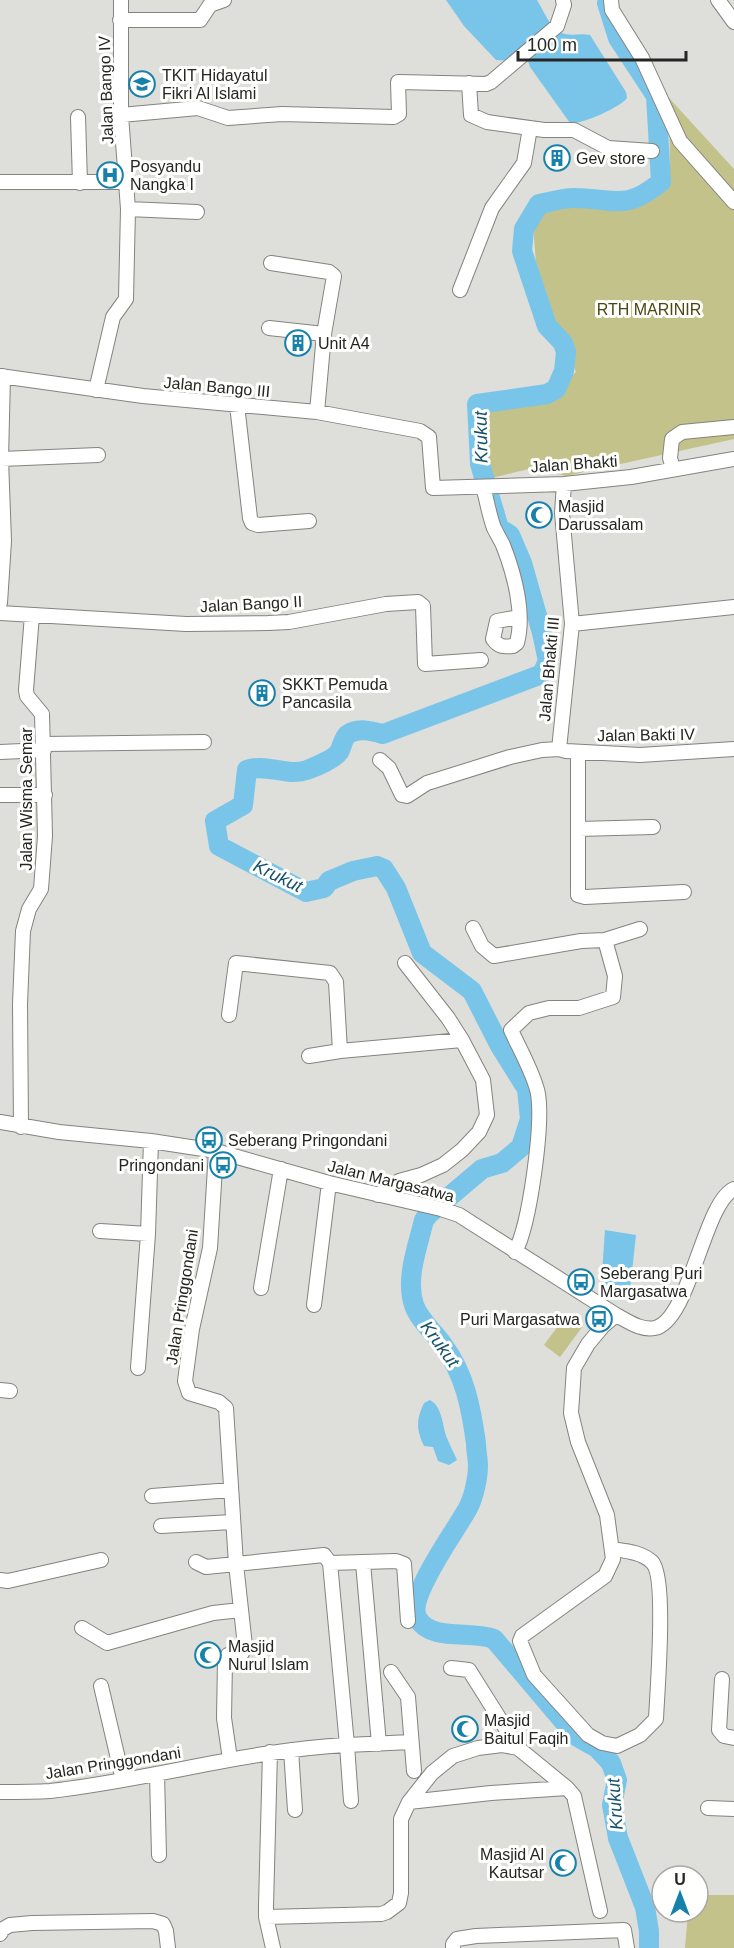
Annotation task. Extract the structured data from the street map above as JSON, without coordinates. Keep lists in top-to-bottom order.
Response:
{
  "streets": {
    "street": [
      "Jalan Bango IV",
      "Jalan Bango III",
      "Jalan Bhakti",
      "Jalan Bango II",
      "Jalan Bhakti III",
      "Jalan Bakti IV",
      "Jalan Wisma Semar",
      "Jalan Margasatwa",
      "Jalan Pringgondani"
    ]
  },
  "crossings": [
    ["Jalan Bango IV", "Jalan Bango III"],
    ["Jalan Bango III", "Jalan Bhakti"],
    ["Jalan Bhakti", "Jalan Bhakti III"],
    ["Jalan Bango II", "Jalan Wisma Semar"],
    ["Jalan Bhakti III", "Jalan Bakti IV"],
    ["Jalan Wisma Semar", "Jalan Margasatwa"],
    ["Jalan Margasatwa", "Jalan Pringgondani"]
  ],
  "water": ["Krukut"],
  "parks": ["RTH MARINIR"],
  "places": {
    "school or university": ["TKIT Hidayatul Fikri Al Islami"],
    "building": ["Gev store", "Unit A4", "SKKT Pemuda Pancasila"],
    "hospital": ["Posyandu Nangka I"],
    "mosque": [
      "Masjid Darussalam",
      "Masjid Nurul Islam",
      "Masjid Baitul Faqih",
      "Masjid Al Kautsar"
    ],
    "bus stop": [
      "Seberang Pringondani",
      "Pringondani",
      "Seberang Puri Margasatwa",
      "Puri Margasatwa"
    ]
  },
  "scale_bar": "100 m",
  "north": "top"
}
